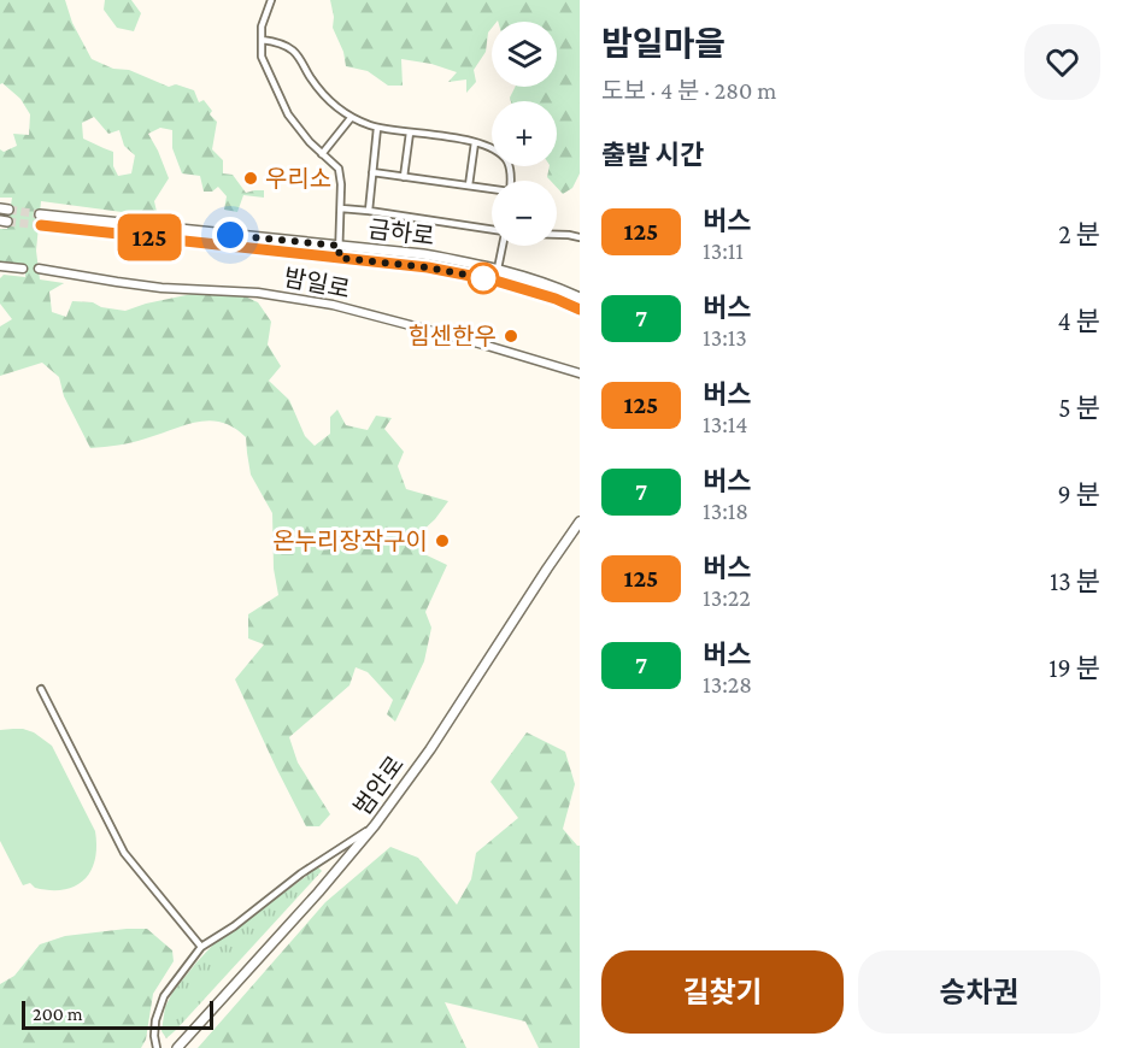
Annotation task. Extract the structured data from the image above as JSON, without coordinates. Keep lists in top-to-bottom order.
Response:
{
  "streets": {
    "main road": ["금하로", "범안로"],
    "street": ["밤일로"]
  },
  "places": ["우리소", "힘센한우", "온누리장작구이"],
  "lines": ["bus line 125"],
  "scale_bar": "200 m",
  "page": {
    "on_map": "125",
    "heading": [
      ["밤일마을", "도보 · 4 분 · 280 m"],
      "출발 시간"
    ],
    "map_buttons": ["+", "−"],
    "list": [
      {
        "mark": "125",
        "name": "버스",
        "note": "13:11",
        "value": "2 분"
      },
      {
        "mark": "7",
        "name": "버스",
        "note": "13:13",
        "value": "4 분"
      },
      {
        "mark": "125",
        "name": "버스",
        "note": "13:14",
        "value": "5 분"
      },
      {
        "mark": "7",
        "name": "버스",
        "note": "13:18",
        "value": "9 분"
      },
      {
        "mark": "125",
        "name": "버스",
        "note": "13:22",
        "value": "13 분"
      },
      {
        "mark": "7",
        "name": "버스",
        "note": "13:28",
        "value": "19 분"
      }
    ],
    "buttons": ["길찾기", "승차권"],
    "scale": "200 m"
  }
}
